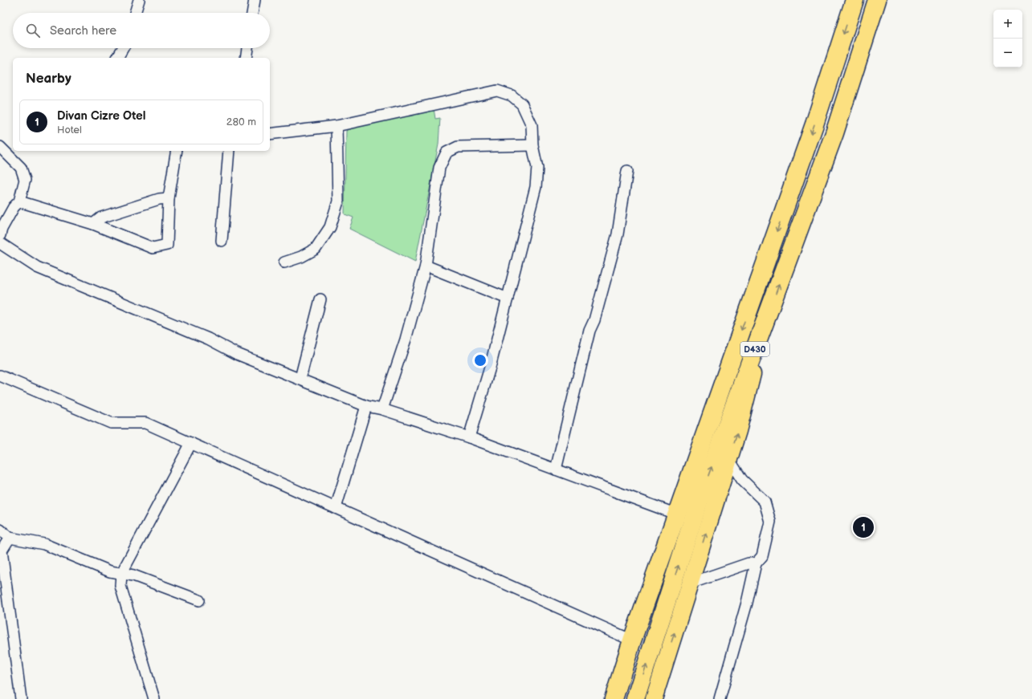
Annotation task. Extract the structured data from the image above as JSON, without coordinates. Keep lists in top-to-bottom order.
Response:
{
  "streets": {
    "highway": ["D430"]
  },
  "page": {
    "map_buttons": ["+", "−"],
    "search": "Search here",
    "heading": "Nearby",
    "list": [
      {
        "mark": "1",
        "name": "Divan Cizre Otel",
        "note": "Hotel",
        "value": "280 m"
      }
    ],
    "pins": "1"
  }
}
